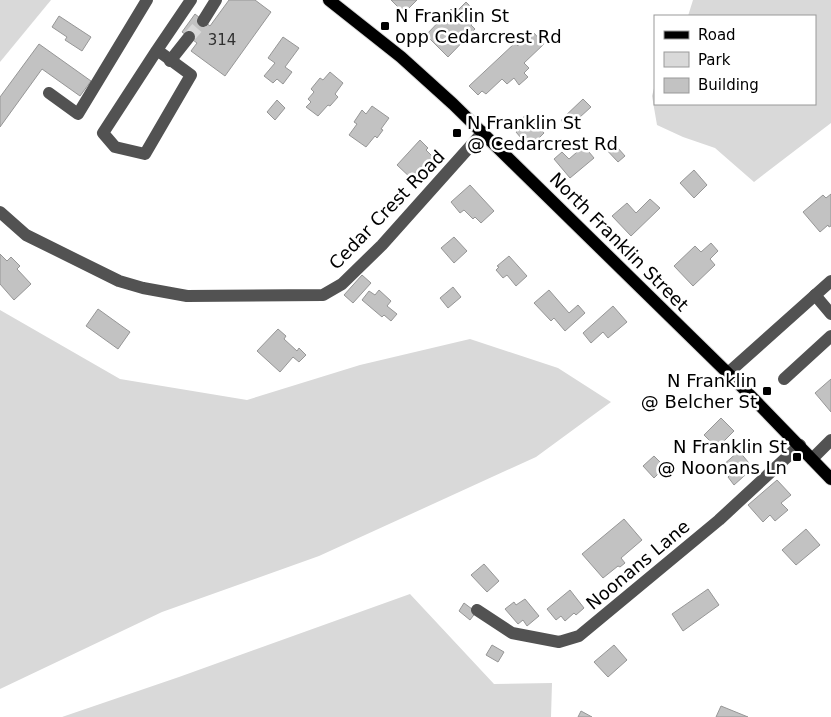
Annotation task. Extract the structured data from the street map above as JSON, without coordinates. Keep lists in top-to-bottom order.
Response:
{
  "streets": {
    "main road": ["North Franklin Street"],
    "street": ["Cedar Crest Road", "Noonans Lane"]
  },
  "crossings": [
    ["Cedar Crest Road", "North Franklin Street"],
    ["North Franklin Street", "Noonans Lane"]
  ],
  "places": {
    "transit": [
      "N Franklin St opp Cedarcrest Rd",
      "N Franklin St @ Cedarcrest Rd",
      "N Franklin @ Belcher St",
      "N Franklin St @ Noonans Ln"
    ]
  },
  "house_numbers": ["314"],
  "legend": ["Road", "Park", "Building"]
}
